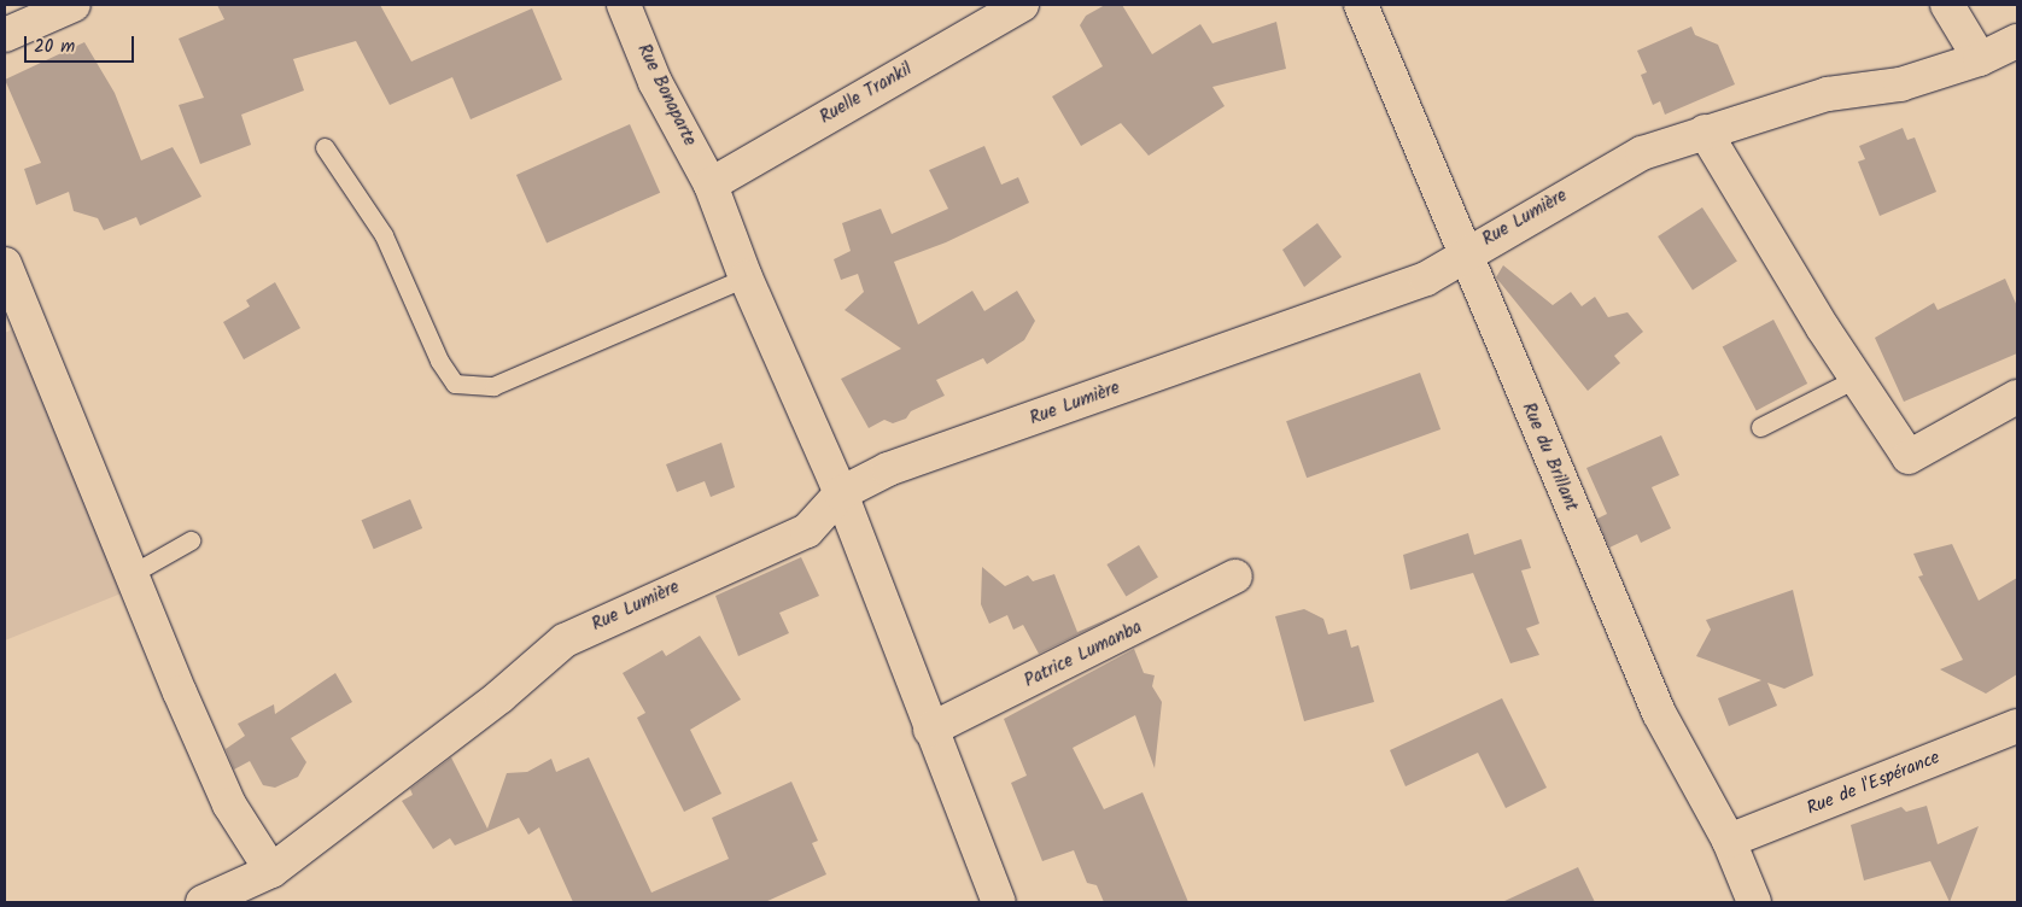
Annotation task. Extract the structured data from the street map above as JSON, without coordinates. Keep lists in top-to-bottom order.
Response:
{
  "streets": {
    "street": [
      "Ruelle Trankil",
      "Rue Bonaparte",
      "Rue Lumière",
      "Rue du Brillant",
      "Patrice Lumanba",
      "Rue de l'Espérance"
    ]
  },
  "crossings": [
    ["Ruelle Trankil", "Rue Bonaparte"],
    ["Rue Bonaparte", "Rue Lumière"],
    ["Rue Bonaparte", "Patrice Lumanba"],
    ["Rue Lumière", "Rue du Brillant"],
    ["Rue du Brillant", "Rue de l'Espérance"]
  ],
  "scale_bar": "20 m"
}
